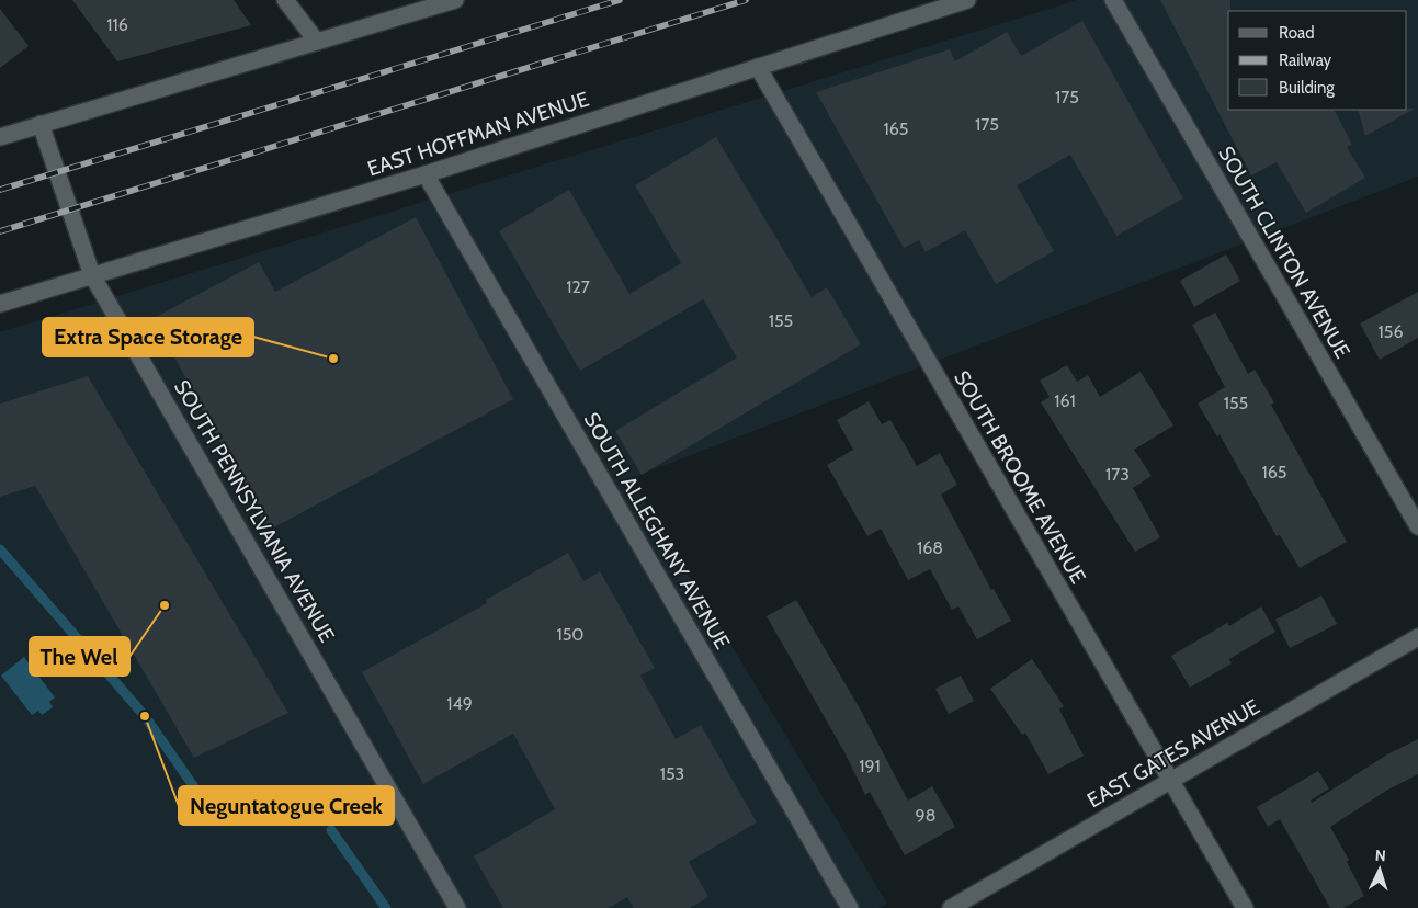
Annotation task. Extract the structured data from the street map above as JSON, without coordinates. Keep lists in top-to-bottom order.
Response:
{
  "streets": {
    "street": [
      "EAST HOFFMAN AVENUE",
      "SOUTH CLINTON AVENUE",
      "SOUTH BROOME AVENUE",
      "SOUTH PENNSYLVANIA AVENUE",
      "SOUTH ALLEGHANY AVENUE",
      "EAST GATES AVENUE"
    ]
  },
  "crossings": [
    ["EAST HOFFMAN AVENUE", "SOUTH BROOME AVENUE"],
    ["EAST HOFFMAN AVENUE", "SOUTH PENNSYLVANIA AVENUE"],
    ["EAST HOFFMAN AVENUE", "SOUTH ALLEGHANY AVENUE"],
    ["SOUTH BROOME AVENUE", "EAST GATES AVENUE"]
  ],
  "places": ["Extra Space Storage", "The Wel", "Neguntatogue Creek"],
  "house_numbers": [
    "116",
    "175",
    "175",
    "165",
    "127",
    "155",
    "156",
    "161",
    "155",
    "165",
    "173",
    "168",
    "150",
    "149",
    "191",
    "153",
    "98"
  ],
  "legend": ["Road", "Railway", "Building"],
  "north": "top"
}
